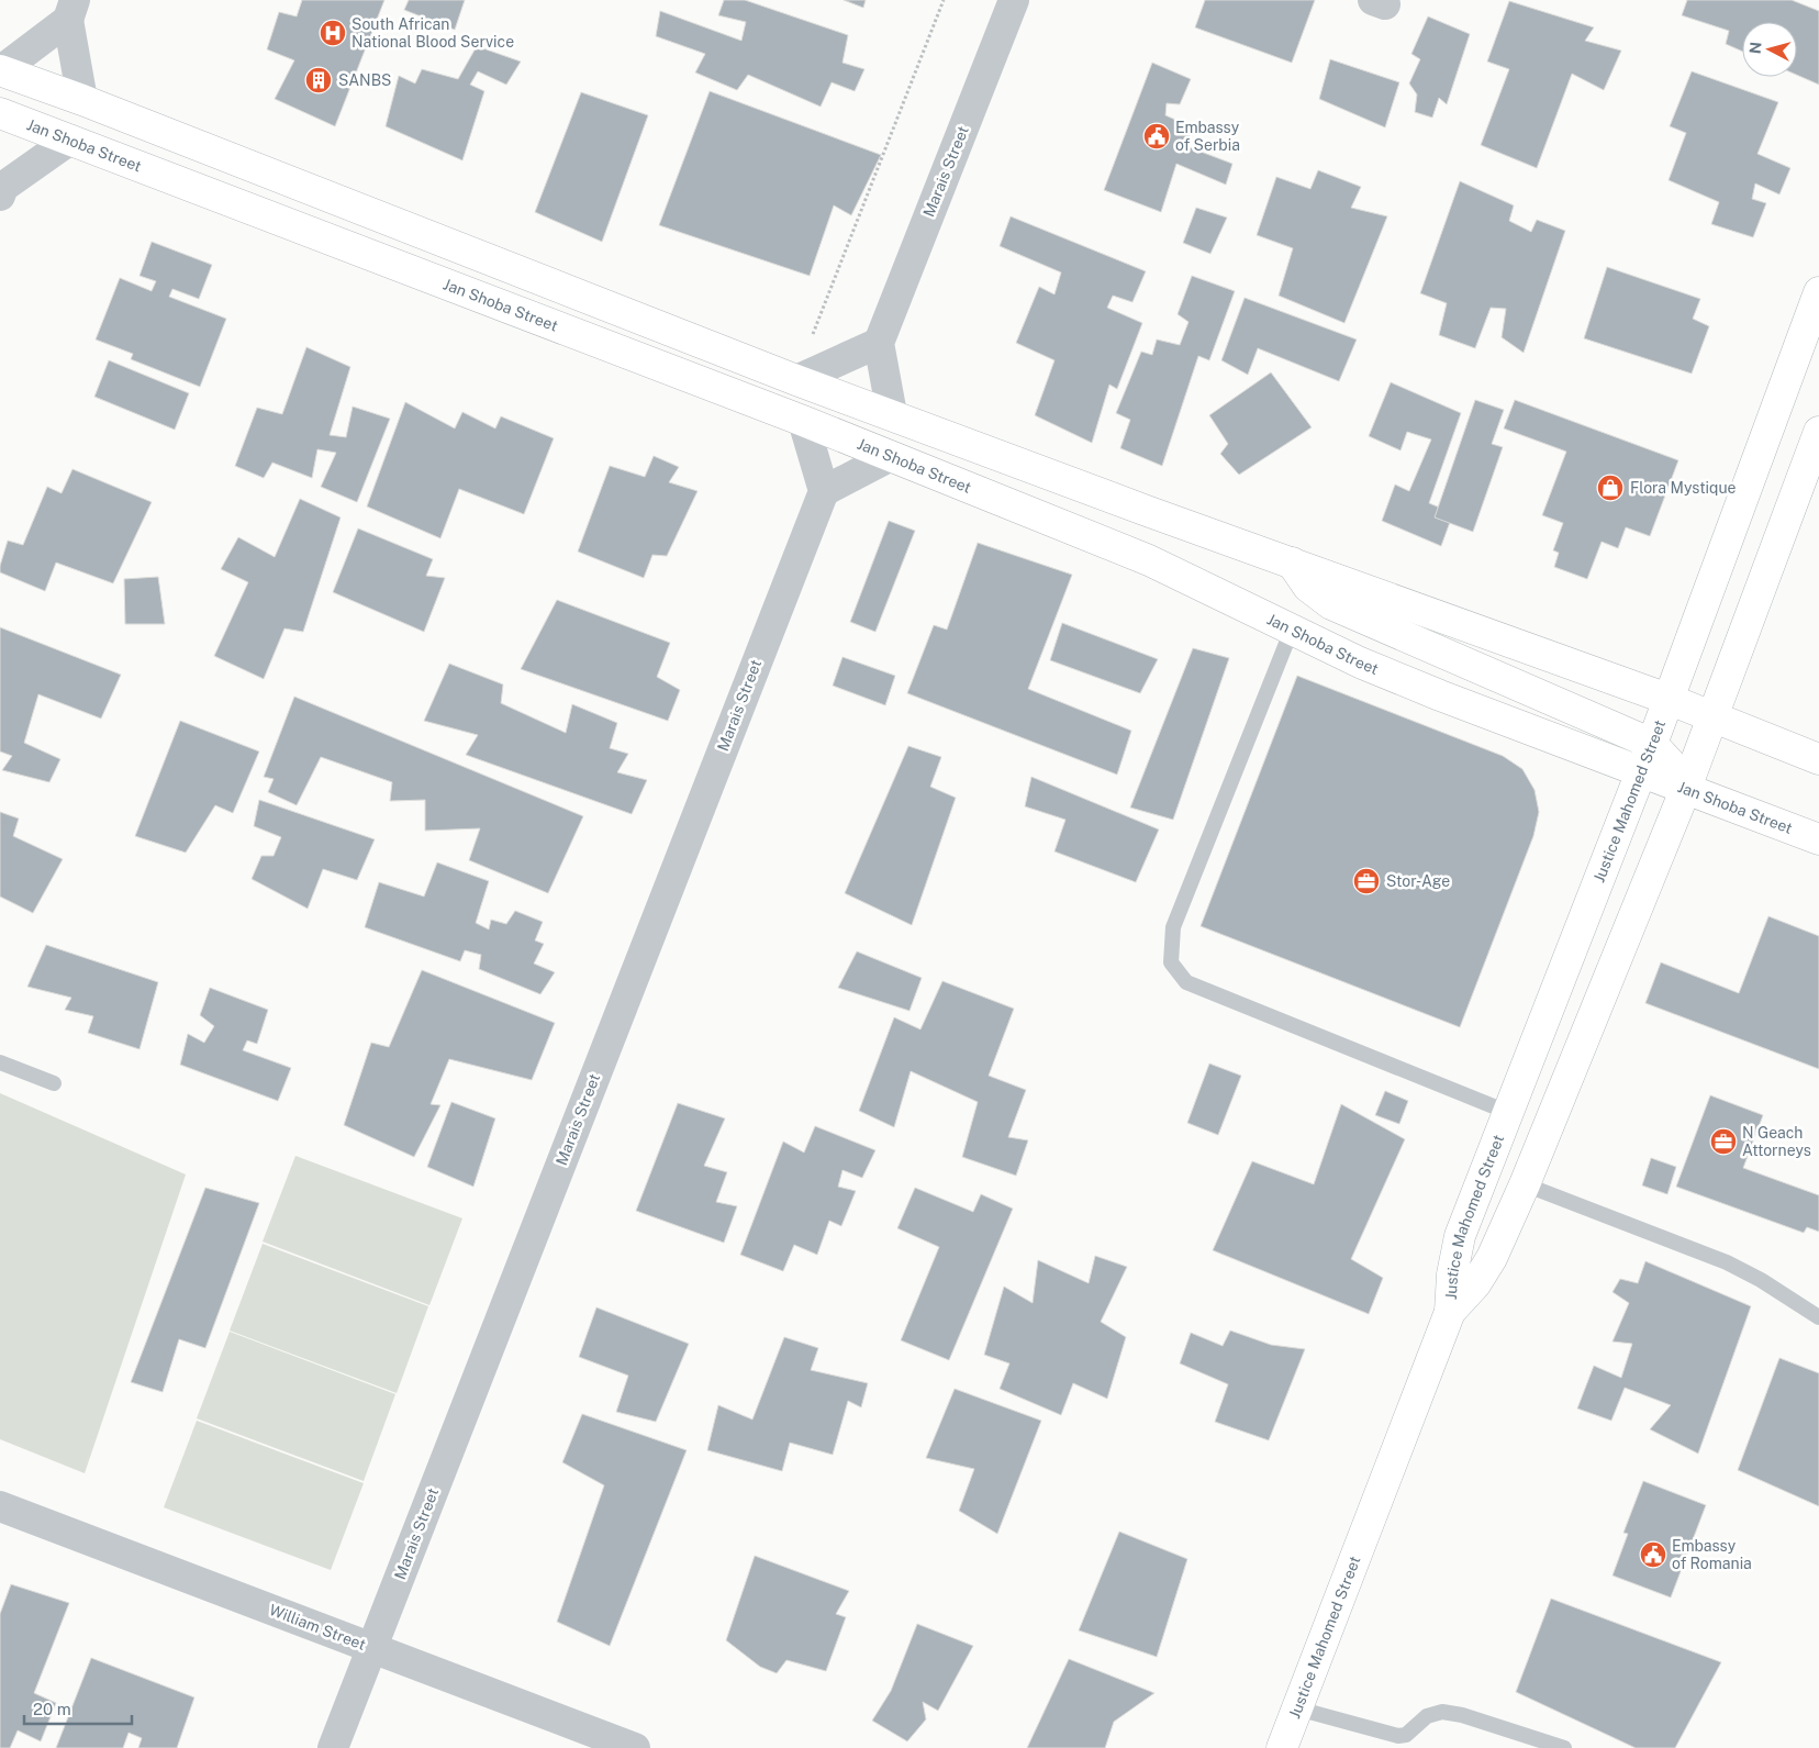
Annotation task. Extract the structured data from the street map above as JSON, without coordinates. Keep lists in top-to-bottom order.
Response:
{
  "streets": {
    "main road": ["Jan Shoba Street", "Justice Mahomed Street"],
    "street": ["Marais Street", "William Street"]
  },
  "crossings": [
    ["Jan Shoba Street", "Justice Mahomed Street"],
    ["Marais Street", "William Street"]
  ],
  "places": {
    "hospital": ["South African National Blood Service"],
    "building": ["SANBS"],
    "public building": ["Embassy of Serbia", "Embassy of Romania"],
    "shop": ["Flora Mystique"],
    "office": ["Stor-Age", "N Geach Attorneys"]
  },
  "scale_bar": "20 m",
  "north": "left"
}
